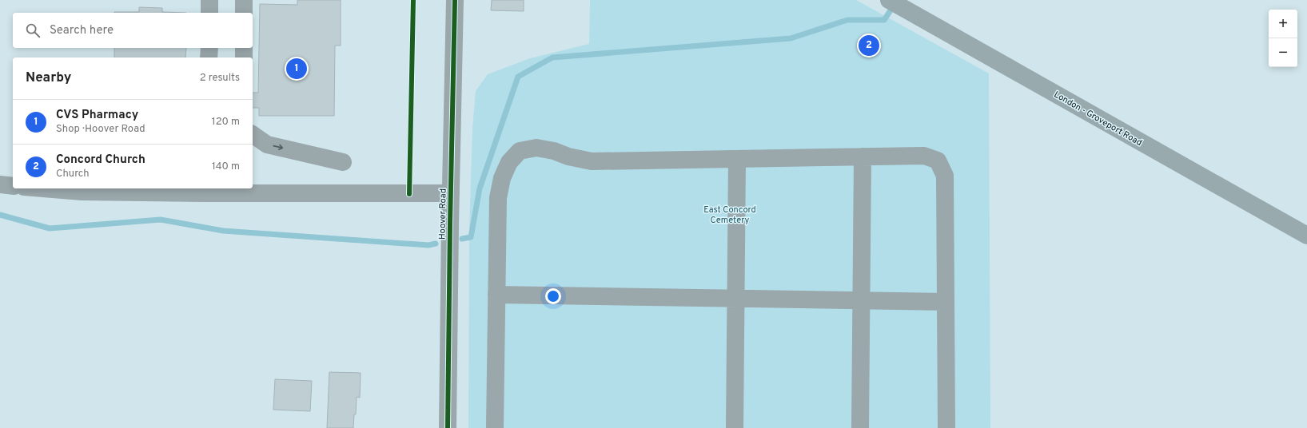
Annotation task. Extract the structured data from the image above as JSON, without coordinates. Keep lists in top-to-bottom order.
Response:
{
  "streets": {
    "main road": ["London - Groveport Road"],
    "street": ["Hoover Road"]
  },
  "parks": ["East Concord Cemetery"],
  "page": {
    "map_buttons": ["+", "−"],
    "search": "Search here",
    "pins": ["2", "1"],
    "heading": ["Nearby", "2 results"],
    "list": [
      {
        "mark": "1",
        "name": "CVS Pharmacy",
        "note": "Shop · Hoover Road",
        "value": "120 m"
      },
      {
        "mark": "2",
        "name": "Concord Church",
        "note": "Church",
        "value": "140 m"
      }
    ]
  }
}
